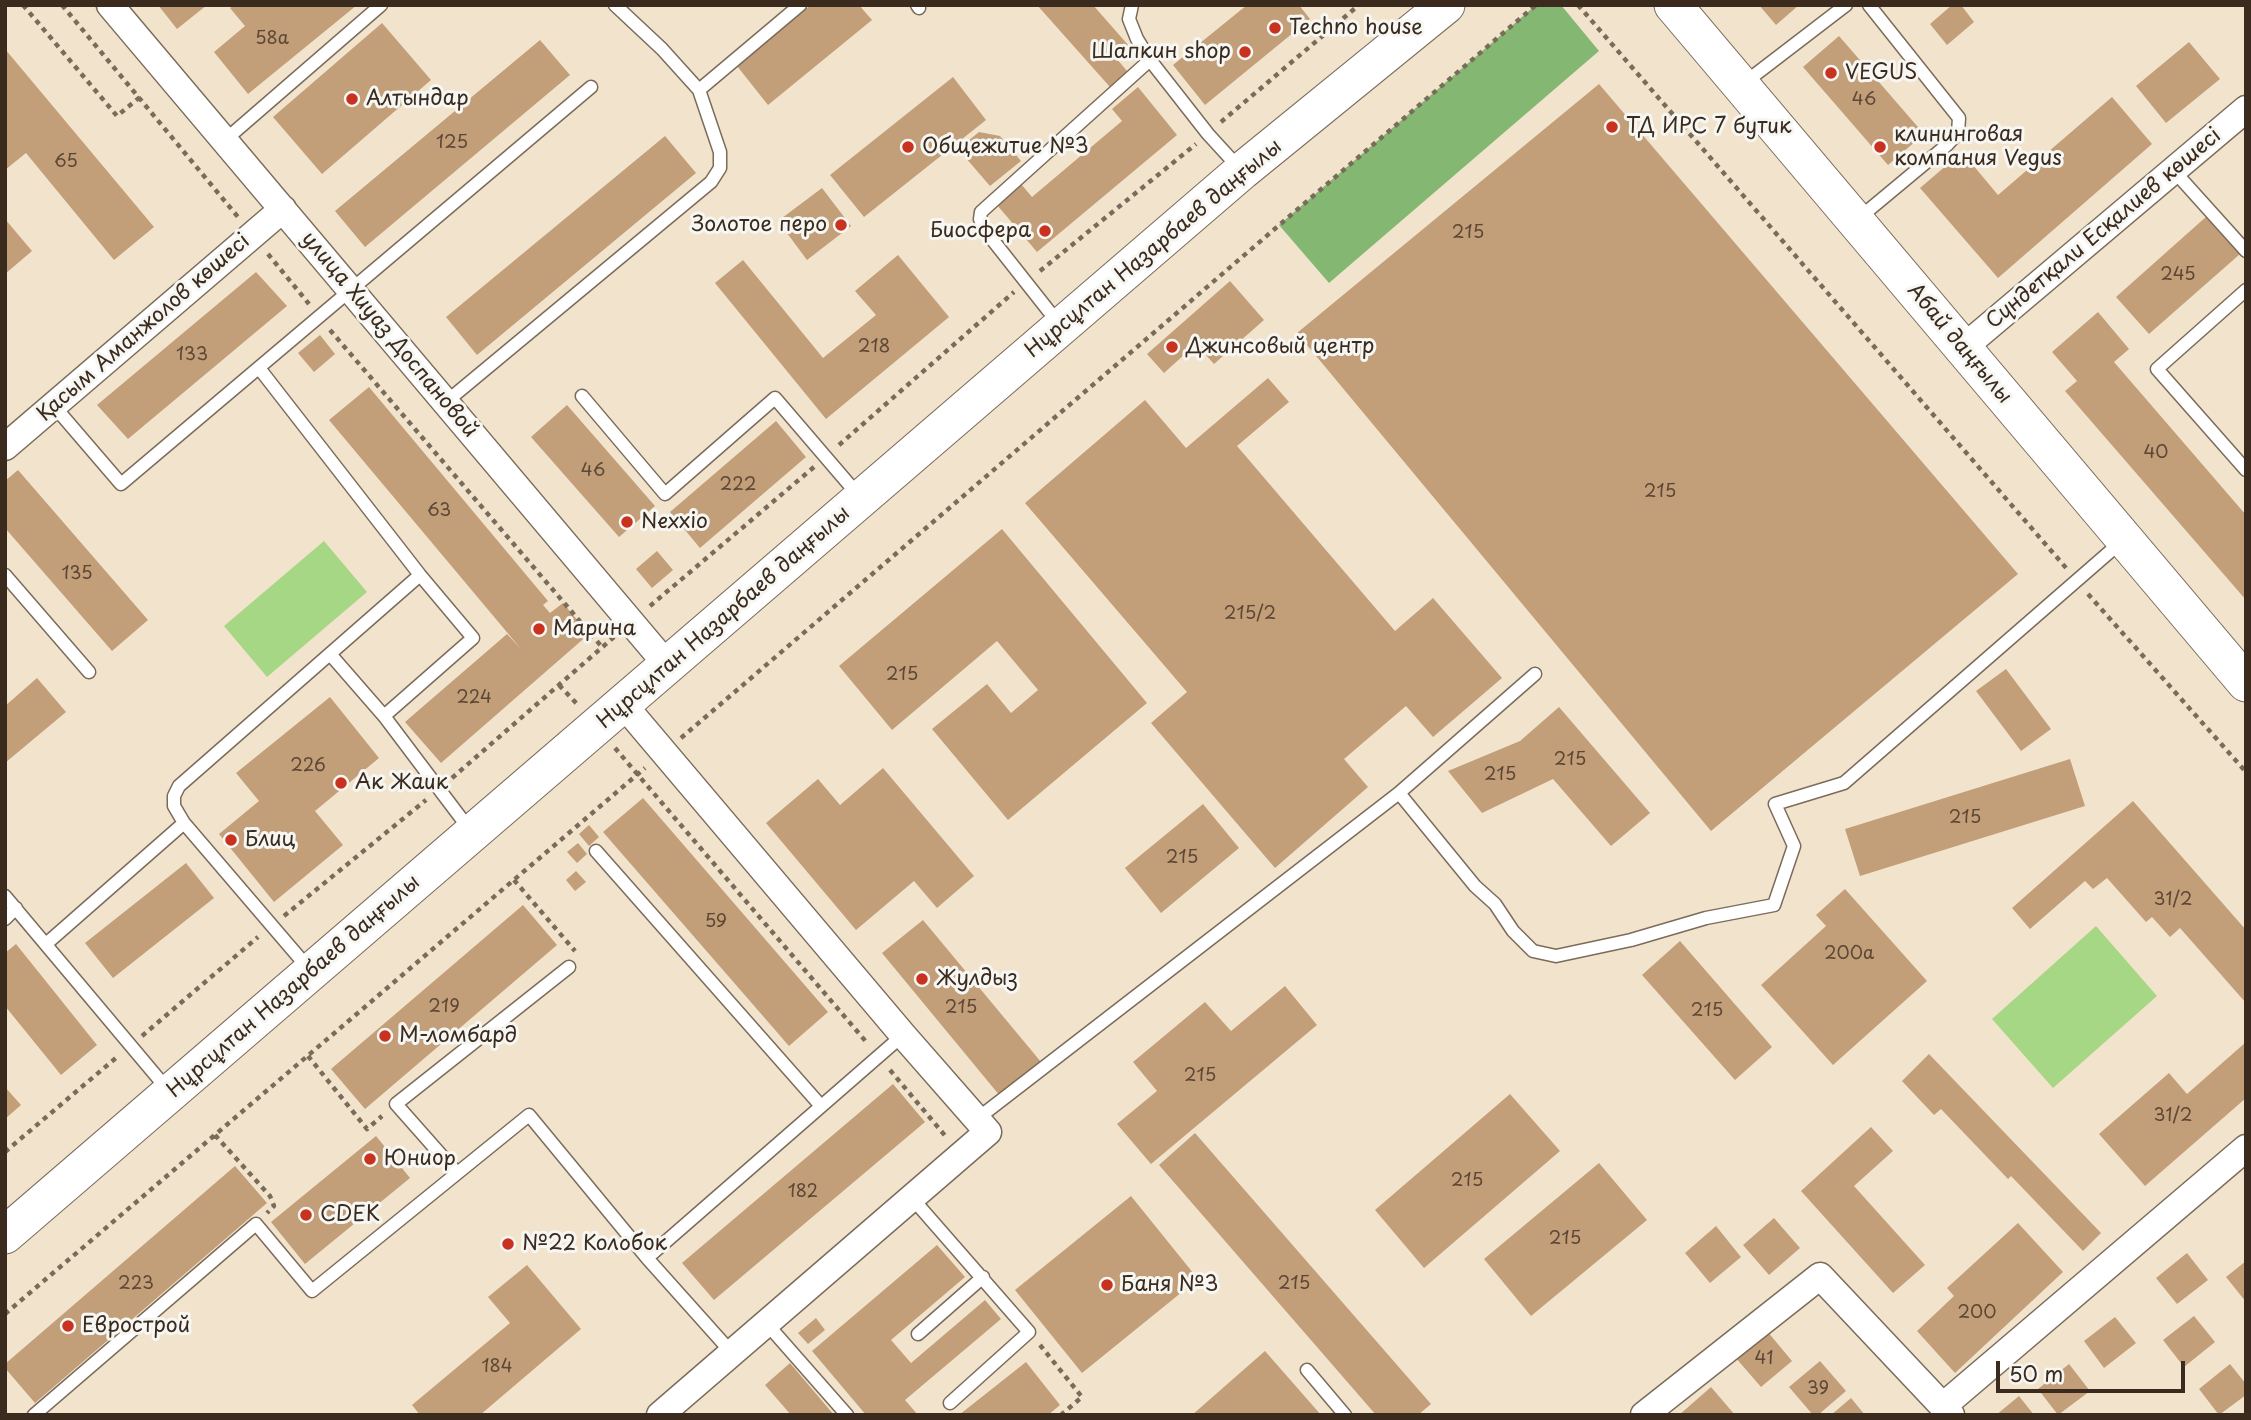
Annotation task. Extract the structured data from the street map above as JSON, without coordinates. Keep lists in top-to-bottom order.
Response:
{
  "streets": {
    "main road": ["Нұрсұлтан Назарбаев даңғылы", "Абай даңғылы"],
    "street": ["Сүндетқали Есқалиев көшесі", "Қасым Аманжолов көшесі", "улица Хиуаз Доспановой"]
  },
  "crossings": [
    ["Сүндетқали Есқалиев көшесі", "Абай даңғылы"],
    ["Нұрсұлтан Назарбаев даңғылы", "улица Хиуаз Доспановой"],
    ["Қасым Аманжолов көшесі", "улица Хиуаз Доспановой"]
  ],
  "places": [
    "Techno house",
    "Шапкин shop",
    "VEGUS",
    "Алтындар",
    "ТД ИРС 7 бутик",
    "Общежитие №3",
    "клининговая компания Vegus",
    "Золотое перо",
    "Биосфера",
    "Джинсовый центр",
    "Nexxio",
    "Марина",
    "Ак Жаик",
    "Блиц",
    "Жулдыз",
    "М-ломбард",
    "Юниор",
    "CDEK",
    "№22 Колобок",
    "Баня №3",
    "Еврострой"
  ],
  "house_numbers": [
    "58а",
    "46",
    "125",
    "65",
    "215",
    "245",
    "218",
    "133",
    "40",
    "46",
    "222",
    "215",
    "63",
    "135",
    "215/2",
    "215",
    "224",
    "215",
    "226",
    "215",
    "215",
    "215",
    "31/2",
    "59",
    "200а",
    "219",
    "215",
    "215",
    "215",
    "31/2",
    "215",
    "182",
    "215",
    "223",
    "215",
    "200",
    "41",
    "184",
    "39"
  ],
  "scale_bar": "50 m"
}
